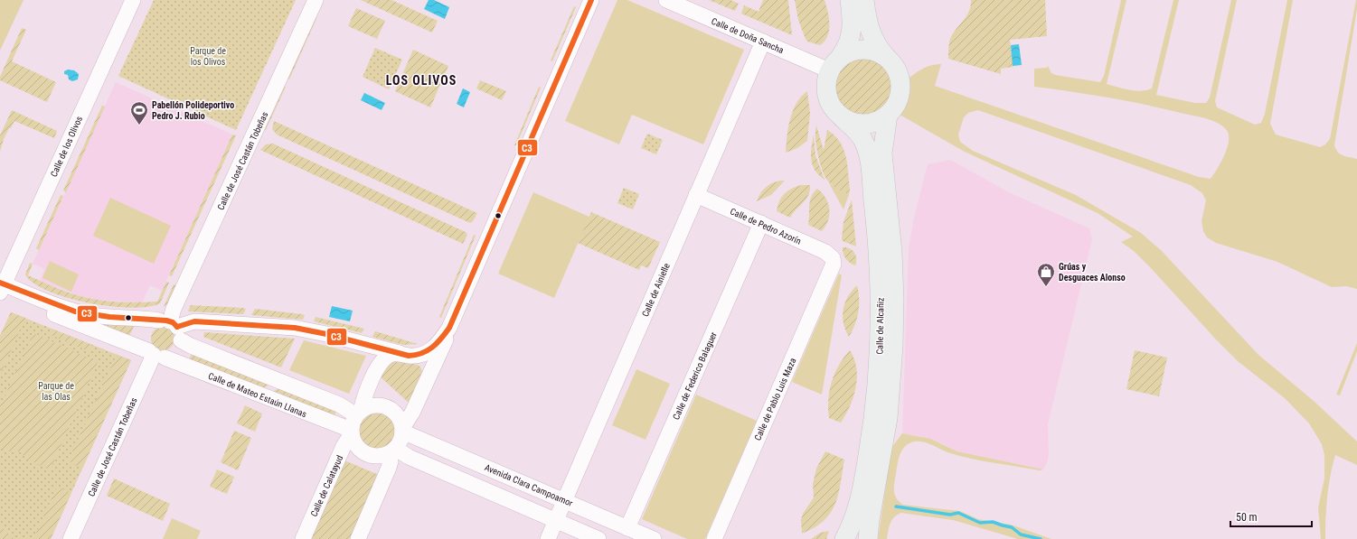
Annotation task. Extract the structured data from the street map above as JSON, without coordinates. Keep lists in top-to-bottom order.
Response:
{
  "streets": {
    "main road": ["Calle de Alcañiz"],
    "street": [
      "Calle de Doña Sancha",
      "Calle de los Olivos",
      "Calle de José Castán Tobeñas",
      "Calle de Pedro Azorín",
      "Calle de Ainielle",
      "Calle de Federico Balaguer",
      "Calle de Mateo Estaún Llanas",
      "Calle de Pablo Luis Maza",
      "Avenida Clara Campoamor",
      "Calle de Calatayud"
    ]
  },
  "crossings": [
    ["Calle de Doña Sancha", "Calle de Ainielle"],
    ["Calle de Doña Sancha", "Calle de Alcañiz"],
    ["Calle de los Olivos", "Calle de Mateo Estaún Llanas"],
    ["Calle de José Castán Tobeñas", "Calle de Mateo Estaún Llanas"],
    ["Calle de Pedro Azorín", "Calle de Ainielle"],
    ["Calle de Pedro Azorín", "Calle de Federico Balaguer"],
    ["Calle de Pedro Azorín", "Calle de Pablo Luis Maza"],
    ["Calle de Ainielle", "Avenida Clara Campoamor"],
    ["Calle de Federico Balaguer", "Avenida Clara Campoamor"],
    ["Calle de Mateo Estaún Llanas", "Avenida Clara Campoamor"],
    ["Calle de Mateo Estaún Llanas", "Calle de Calatayud"],
    ["Avenida Clara Campoamor", "Calle de Calatayud"]
  ],
  "districts": ["LOS OLIVOS"],
  "parks": ["Parque de los Olivos", "Parque de las Olas"],
  "places": {
    "sports": ["Pabellón Polideportivo Pedro J. Rubio"],
    "shop": ["Grúas y Desguaces Alonso"]
  },
  "lines": ["transit line C3"],
  "scale_bar": "50 m"
}
